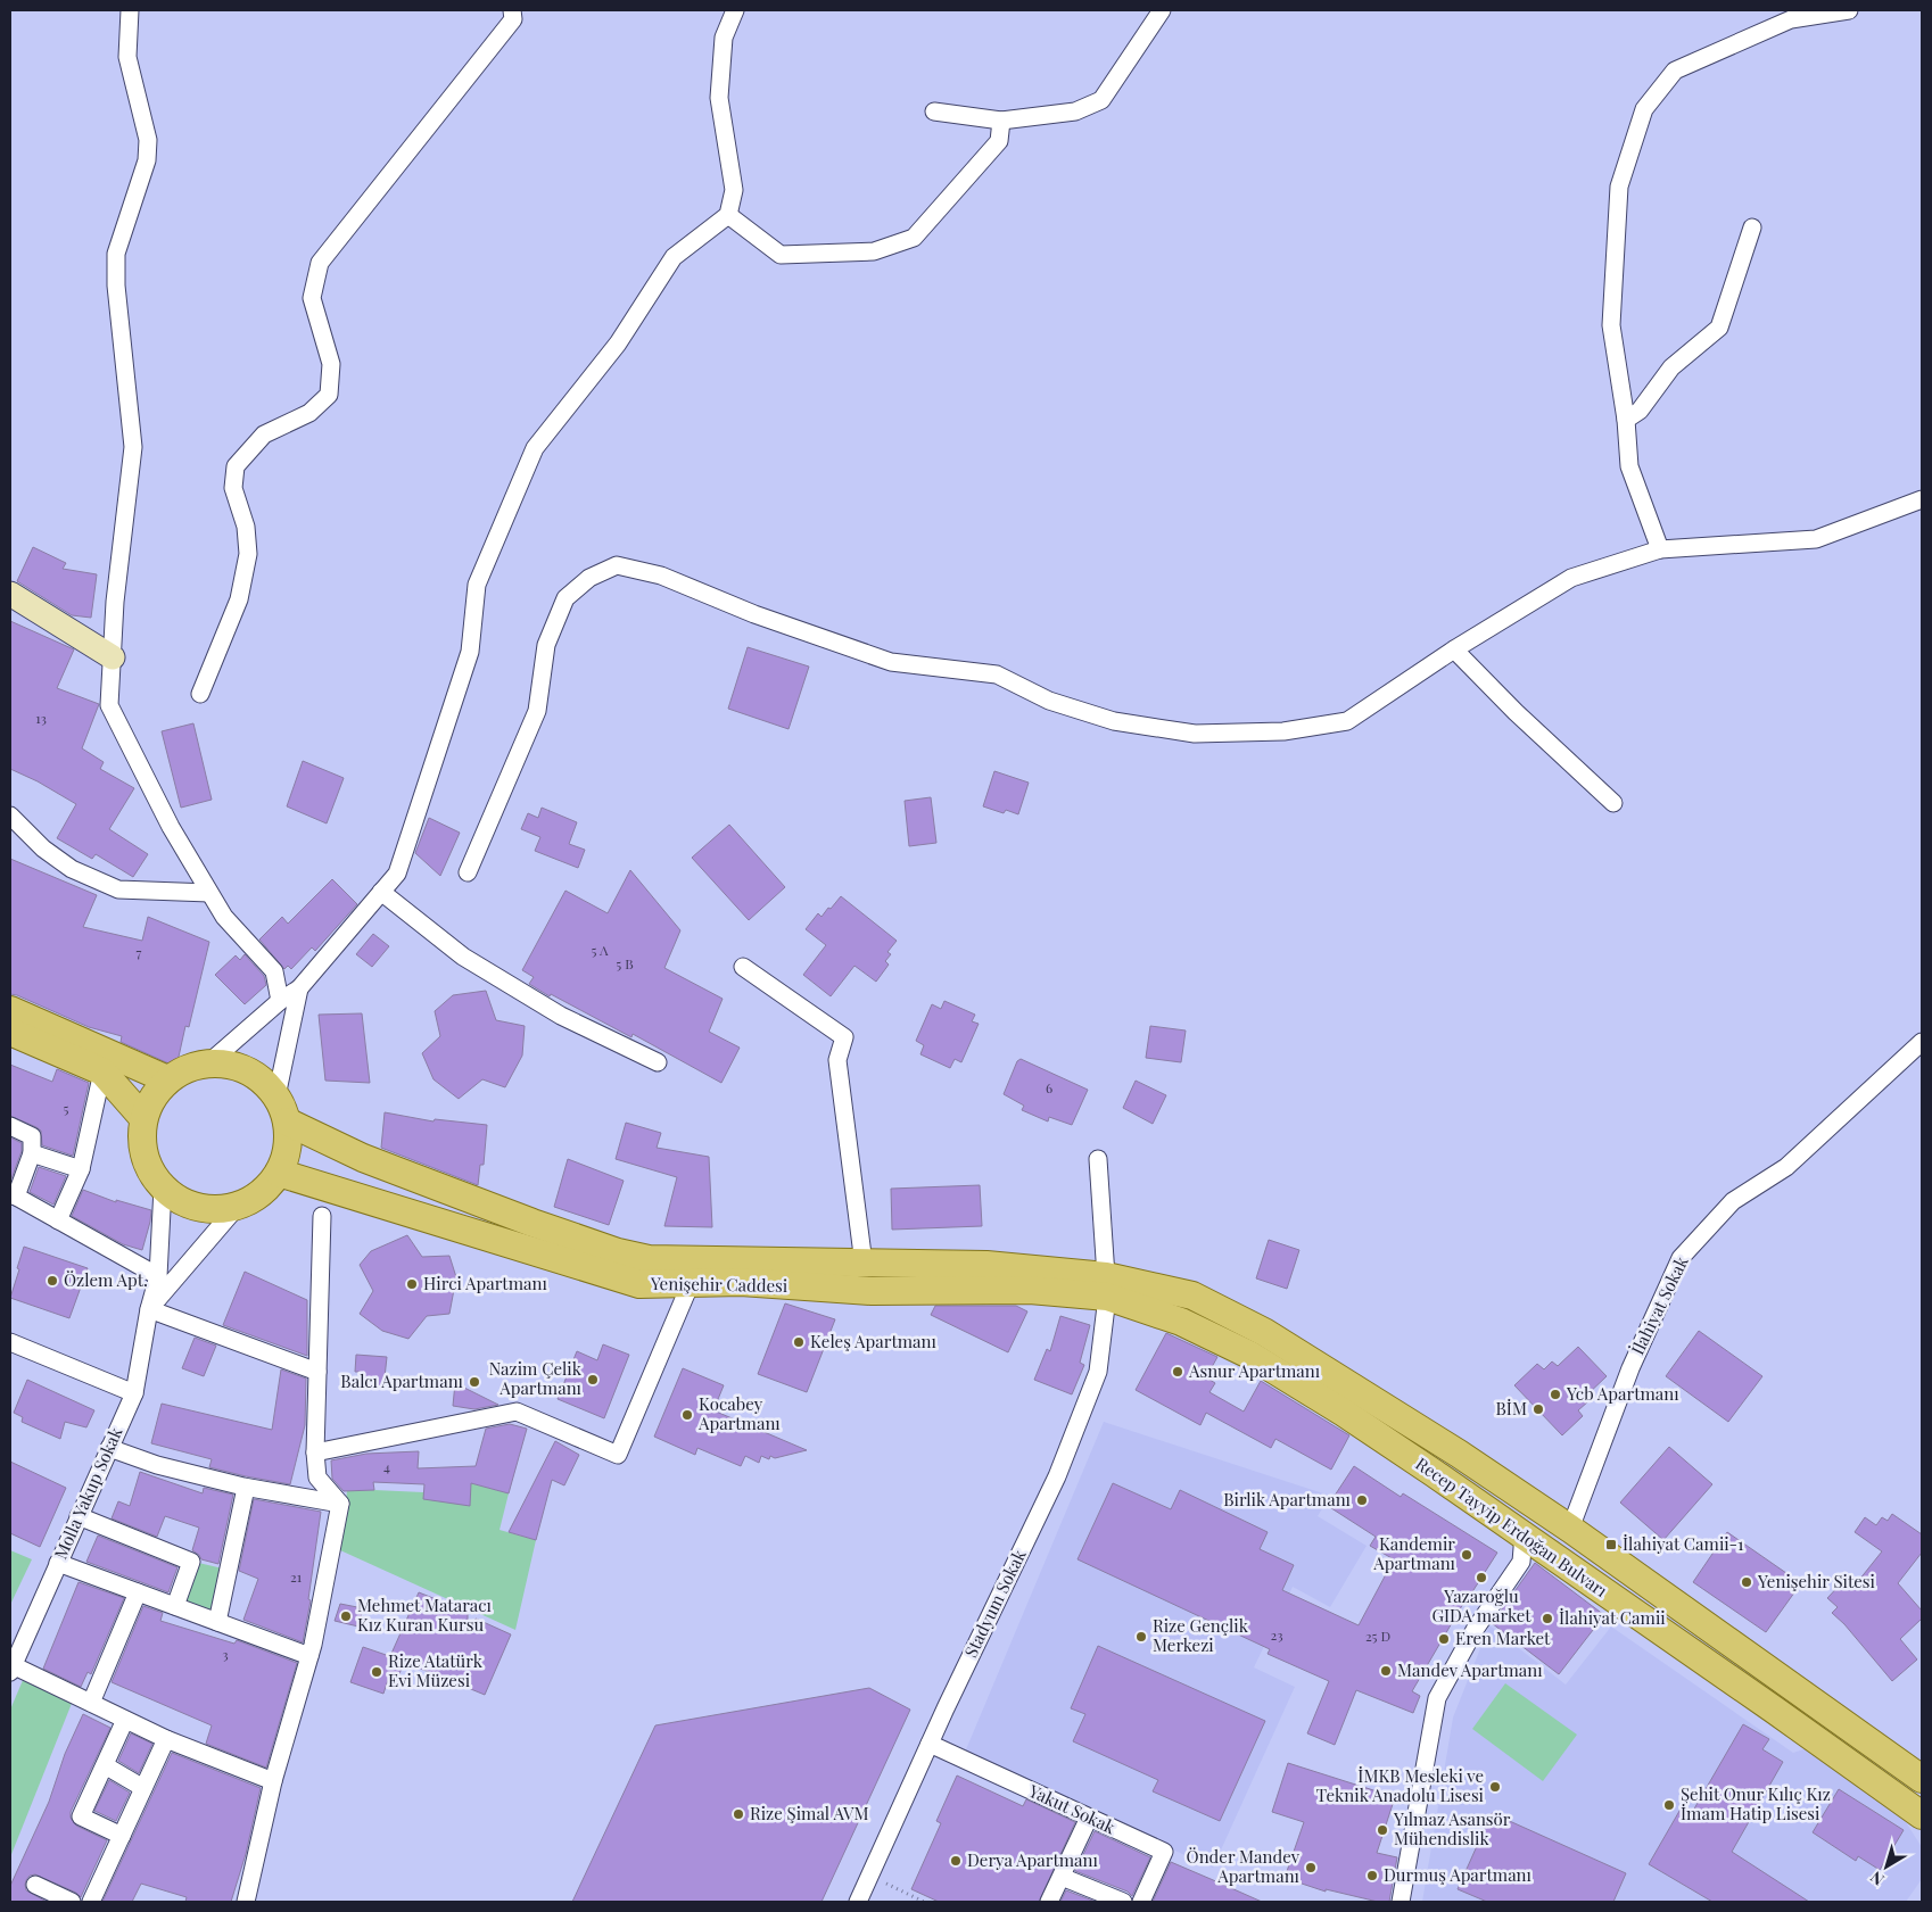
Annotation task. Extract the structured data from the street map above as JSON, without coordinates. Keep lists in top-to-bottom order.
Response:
{
  "streets": {
    "main road": ["Yenişehir Caddesi", "Recep Tayyip Erdoğan Bulvarı"],
    "street": [
      "İlahiyat Sokak",
      "Molla Yakup Sokak",
      "Stadyum Sokak",
      "Yakut Sokak"
    ]
  },
  "crossings": [
    ["Yenişehir Caddesi", "Molla Yakup Sokak"],
    ["Yenişehir Caddesi", "Recep Tayyip Erdoğan Bulvarı"],
    ["Yenişehir Caddesi", "Stadyum Sokak"],
    ["İlahiyat Sokak", "Recep Tayyip Erdoğan Bulvarı"],
    ["Recep Tayyip Erdoğan Bulvarı", "Stadyum Sokak"],
    ["Stadyum Sokak", "Yakut Sokak"]
  ],
  "places": {
    "other": [
      "Özlem Apt.",
      "Hirci Apartmanı",
      "Keleş Apartmanı",
      "Asnur Apartmanı",
      "Nazim Çelik Apartmanı",
      "Balcı Apartmanı",
      "Ycb Apartmanı",
      "BİM",
      "Kocabey Apartmanı",
      "Birlik Apartmanı",
      "Kandemir Apartmanı",
      "Yazaroğlu GIDA market",
      "Yenişehir Sitesi",
      "Mehmet Mataracı Kız Kuran Kursu",
      "İlahiyat Camii",
      "Rize Gençlik Merkezi",
      "Eren Market",
      "Mandev Apartmanı",
      "Rize Atatürk Evi Müzesi",
      "İMKB Mesleki ve Teknik Anadolu Lisesi",
      "Şehit Onur Kılıç Kız İmam Hatip Lisesi",
      "Rize Şimal AVM",
      "Yılmaz Asansör Mühendislik",
      "Derya Apartmanı",
      "Önder Mandev Apartmanı",
      "Durmuş Apartmanı"
    ],
    "transit": ["İlahiyat Camii-1"]
  },
  "house_numbers": [
    "13",
    "5 A",
    "7",
    "5 B",
    "6",
    "5",
    "4",
    "21",
    "23",
    "25 D",
    "3"
  ],
  "north": "bottom left"
}
